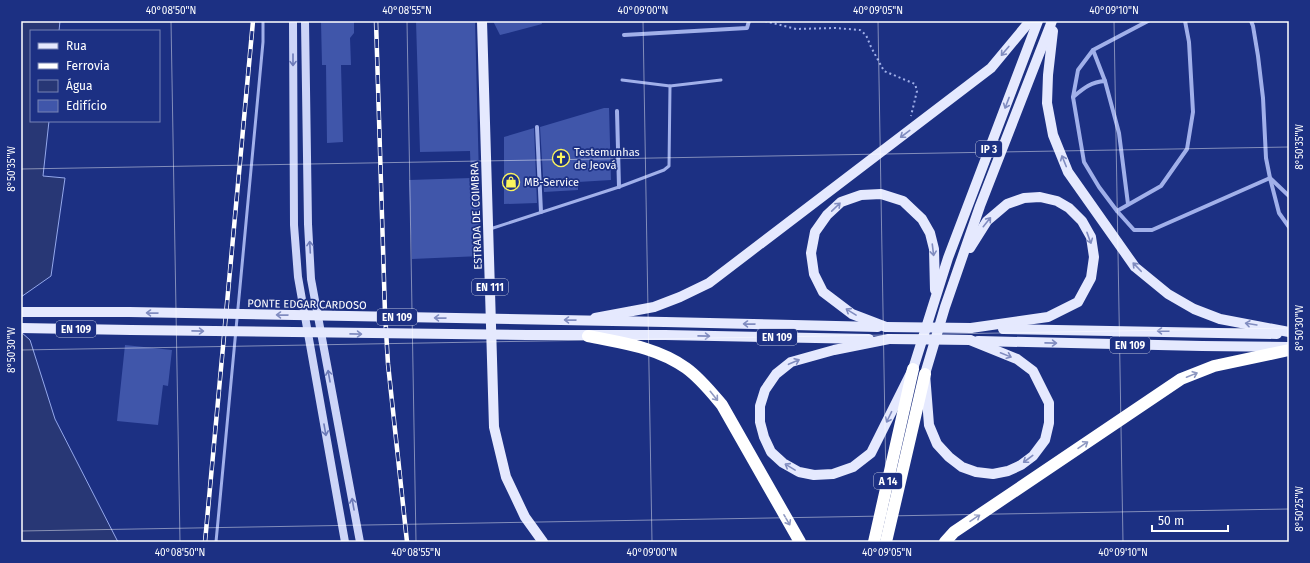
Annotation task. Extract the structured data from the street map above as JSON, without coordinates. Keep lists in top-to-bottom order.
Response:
{
  "streets": {
    "highway": ["A 14"],
    "main road": [
      "IP 3",
      "ESTRADA DE COIMBRA",
      "EN 111",
      "PONTE EDGAR CARDOSO",
      "EN 109"
    ]
  },
  "crossings": [
    ["IP 3", "A 14"],
    ["PONTE EDGAR CARDOSO", "EN 109"]
  ],
  "places": {
    "church": ["Testemunhas de Jeová"],
    "shop": ["MB-Service"]
  },
  "legend": [
    "Rua",
    "Ferrovia",
    "Água",
    "Edifício"
  ],
  "scale_bar": "50 m",
  "coordinates": [
    "40°08'50\"N",
    "40°08'55\"N",
    "40°09'00\"N",
    "40°09'05\"N",
    "40°09'10\"N",
    "8°50'35\"W",
    "8°50'30\"W",
    "8°50'25\"W"
  ]
}
